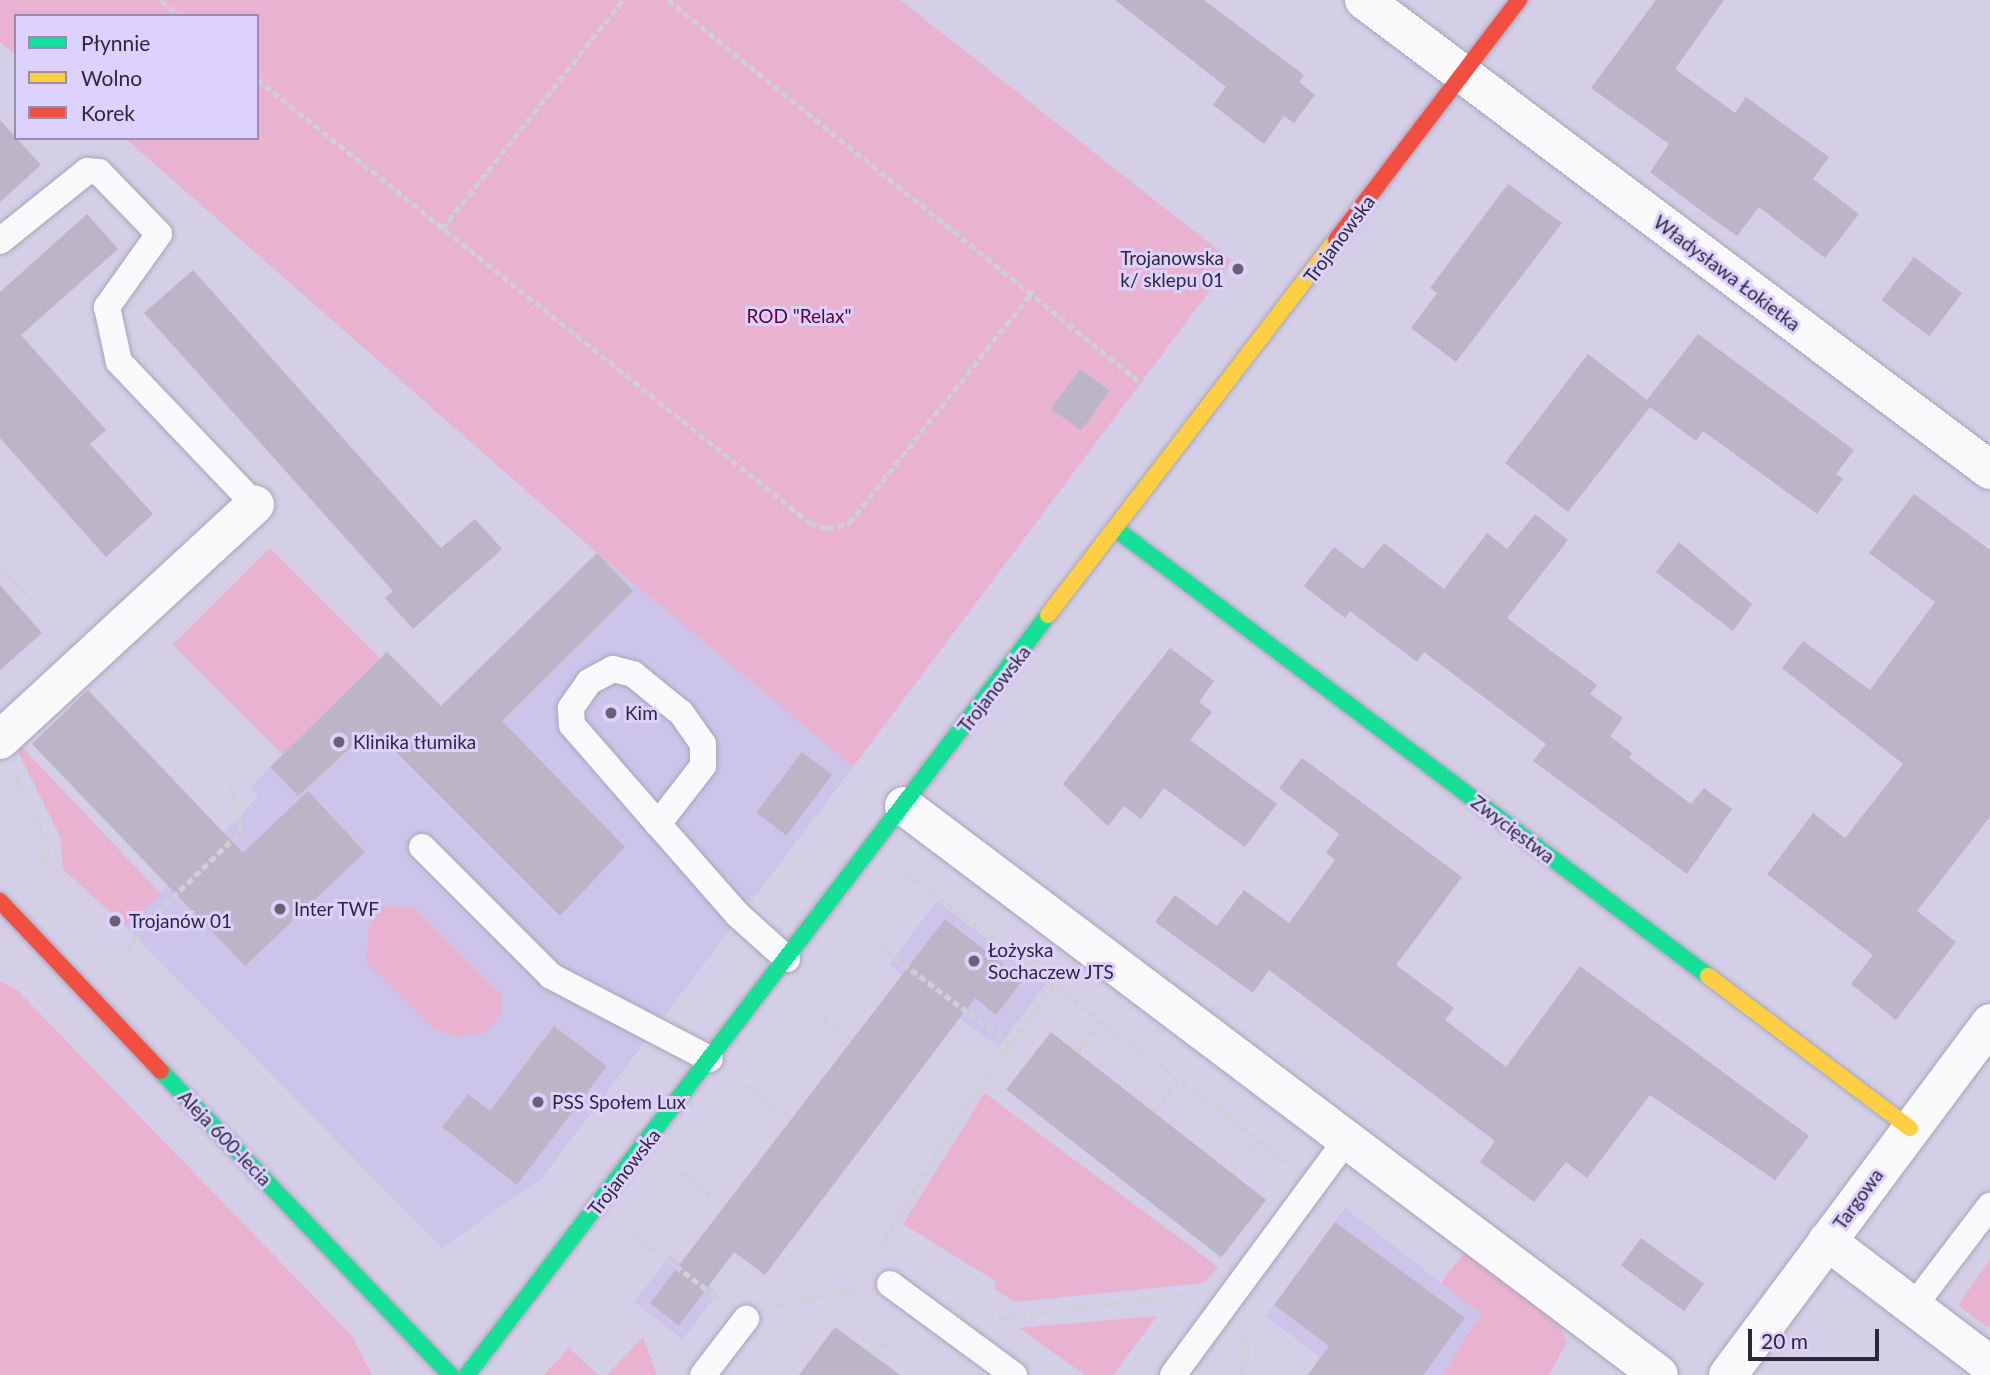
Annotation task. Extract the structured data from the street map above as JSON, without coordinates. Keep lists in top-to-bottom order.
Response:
{
  "streets": {
    "street": [
      "Trojanowska",
      "Władysława Łokietka",
      "Zwycięstwa",
      "Aleja 600-lecia",
      "Targowa"
    ]
  },
  "crossings": [
    ["Trojanowska", "Władysława Łokietka"],
    ["Trojanowska", "Zwycięstwa"],
    ["Zwycięstwa", "Targowa"]
  ],
  "parks": ["ROD \"Relax\""],
  "places": [
    "Trojanowska k/ sklepu 01",
    "Kim",
    "Klinika tłumika",
    "Inter TWF",
    "Trojanów 01",
    "Łożyska Sochaczew JTS",
    "PSS Społem Lux"
  ],
  "legend": ["Płynnie", "Wolno", "Korek"],
  "scale_bar": "20 m"
}
